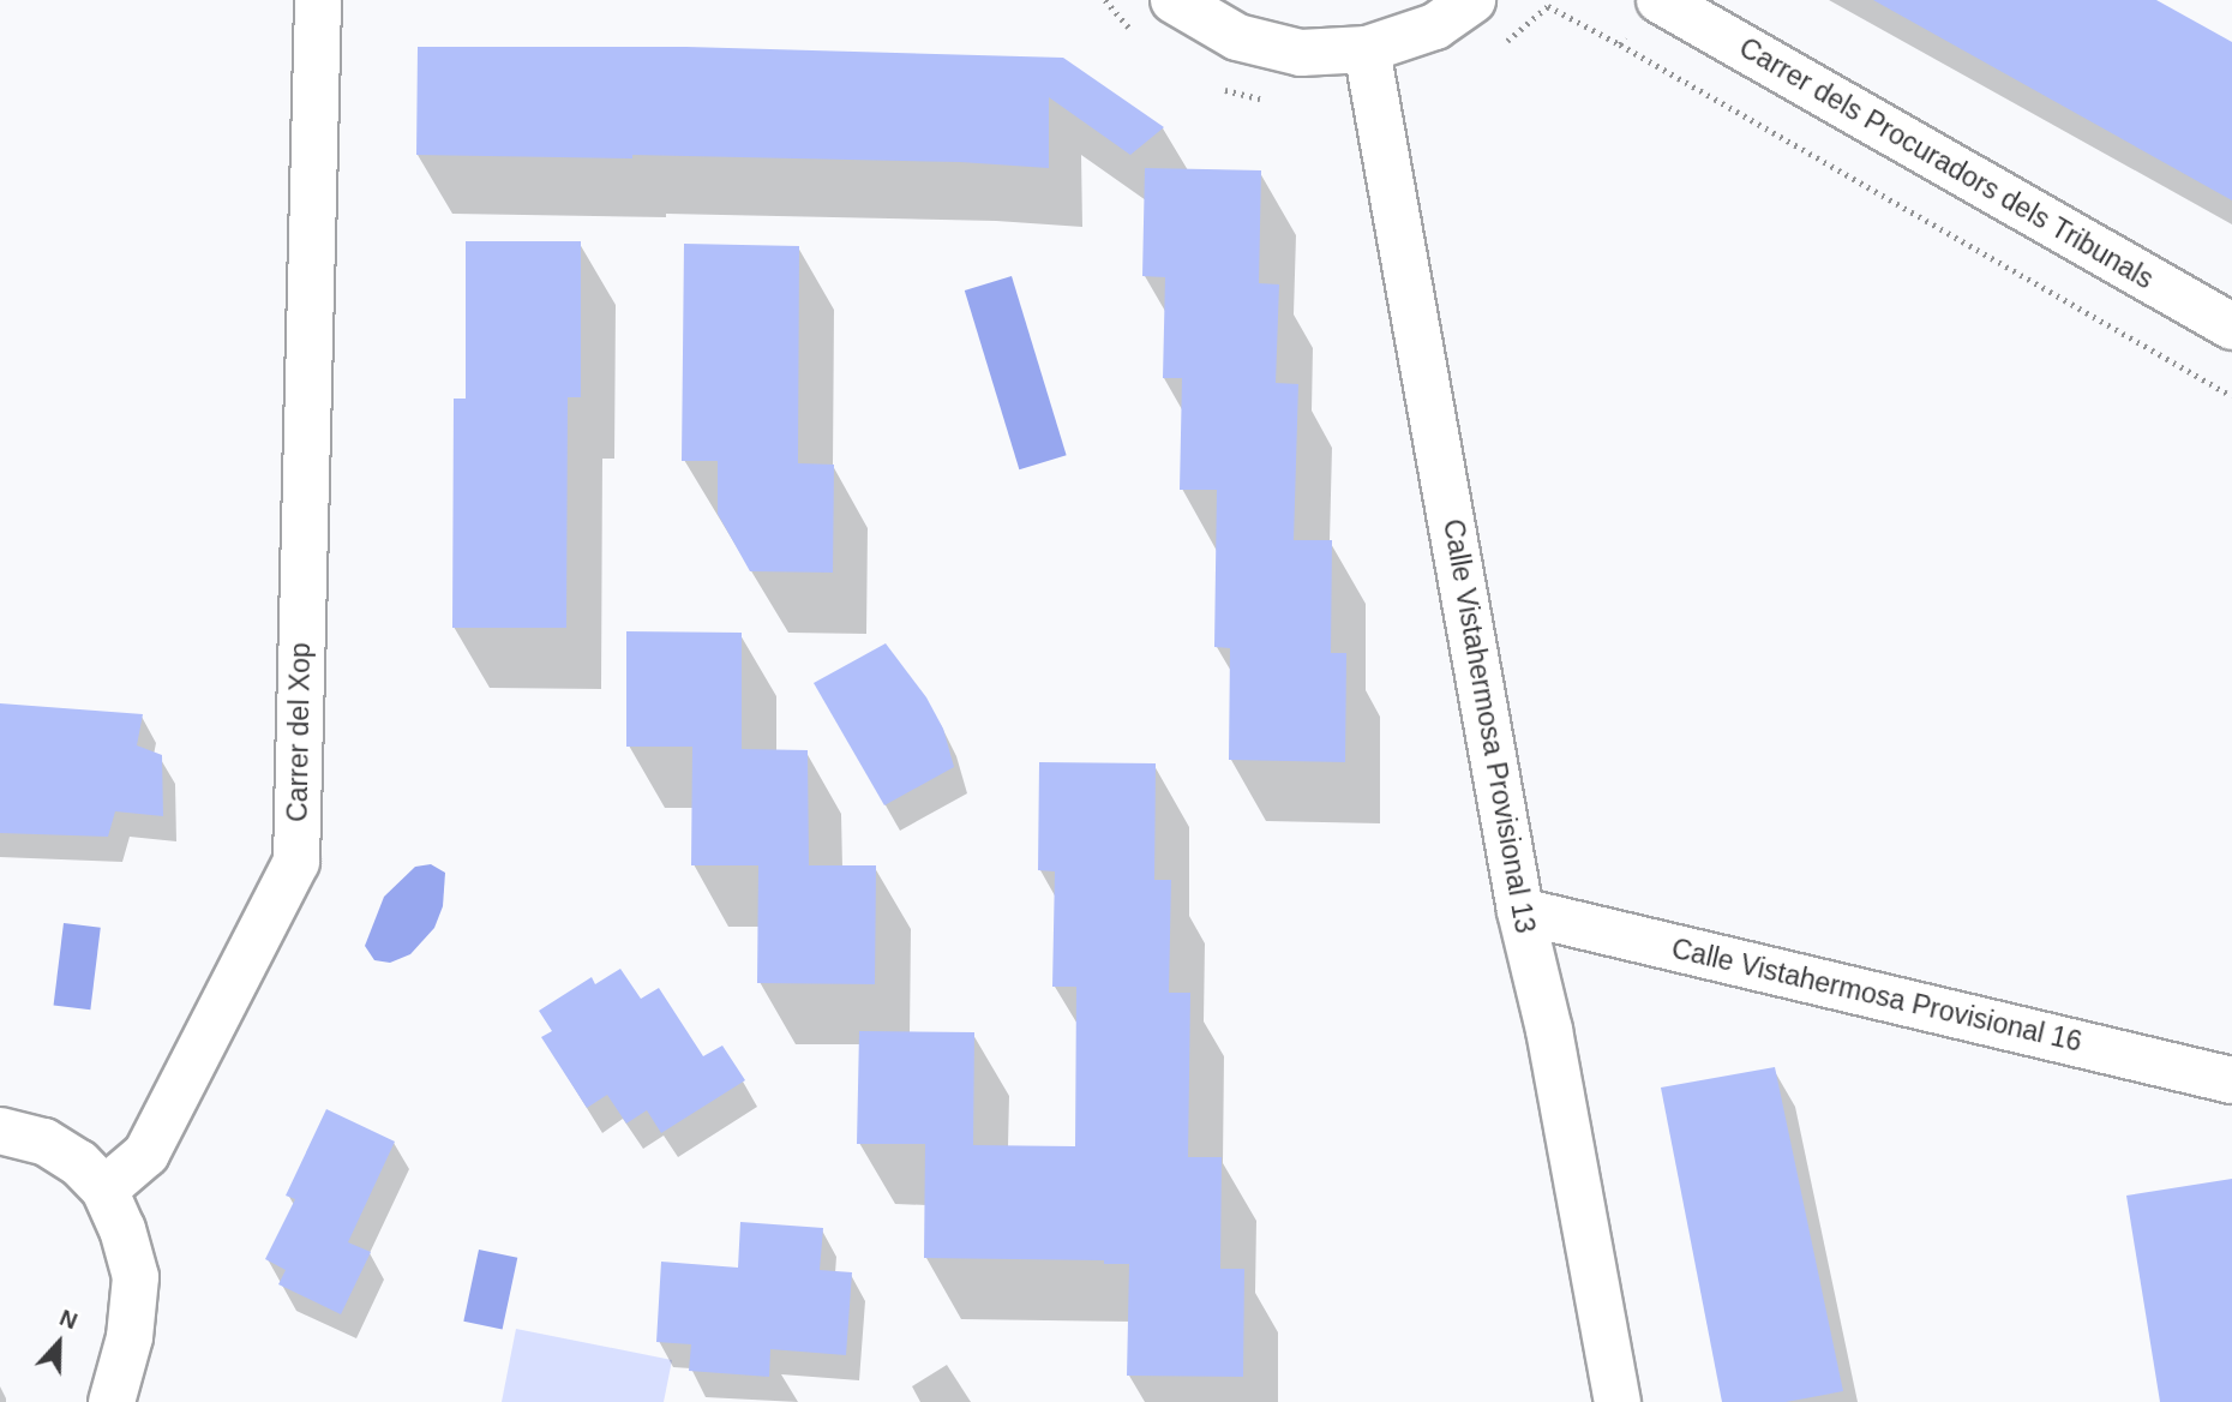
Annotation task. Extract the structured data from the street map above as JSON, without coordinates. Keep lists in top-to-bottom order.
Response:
{
  "streets": {
    "street": [
      "Carrer dels Procuradors dels Tribunals",
      "Calle Vistahermosa Provisional 13",
      "Carrer del Xop",
      "Calle Vistahermosa Provisional 16"
    ]
  },
  "crossings": [
    ["Calle Vistahermosa Provisional 13", "Calle Vistahermosa Provisional 16"]
  ],
  "north": "top"
}
